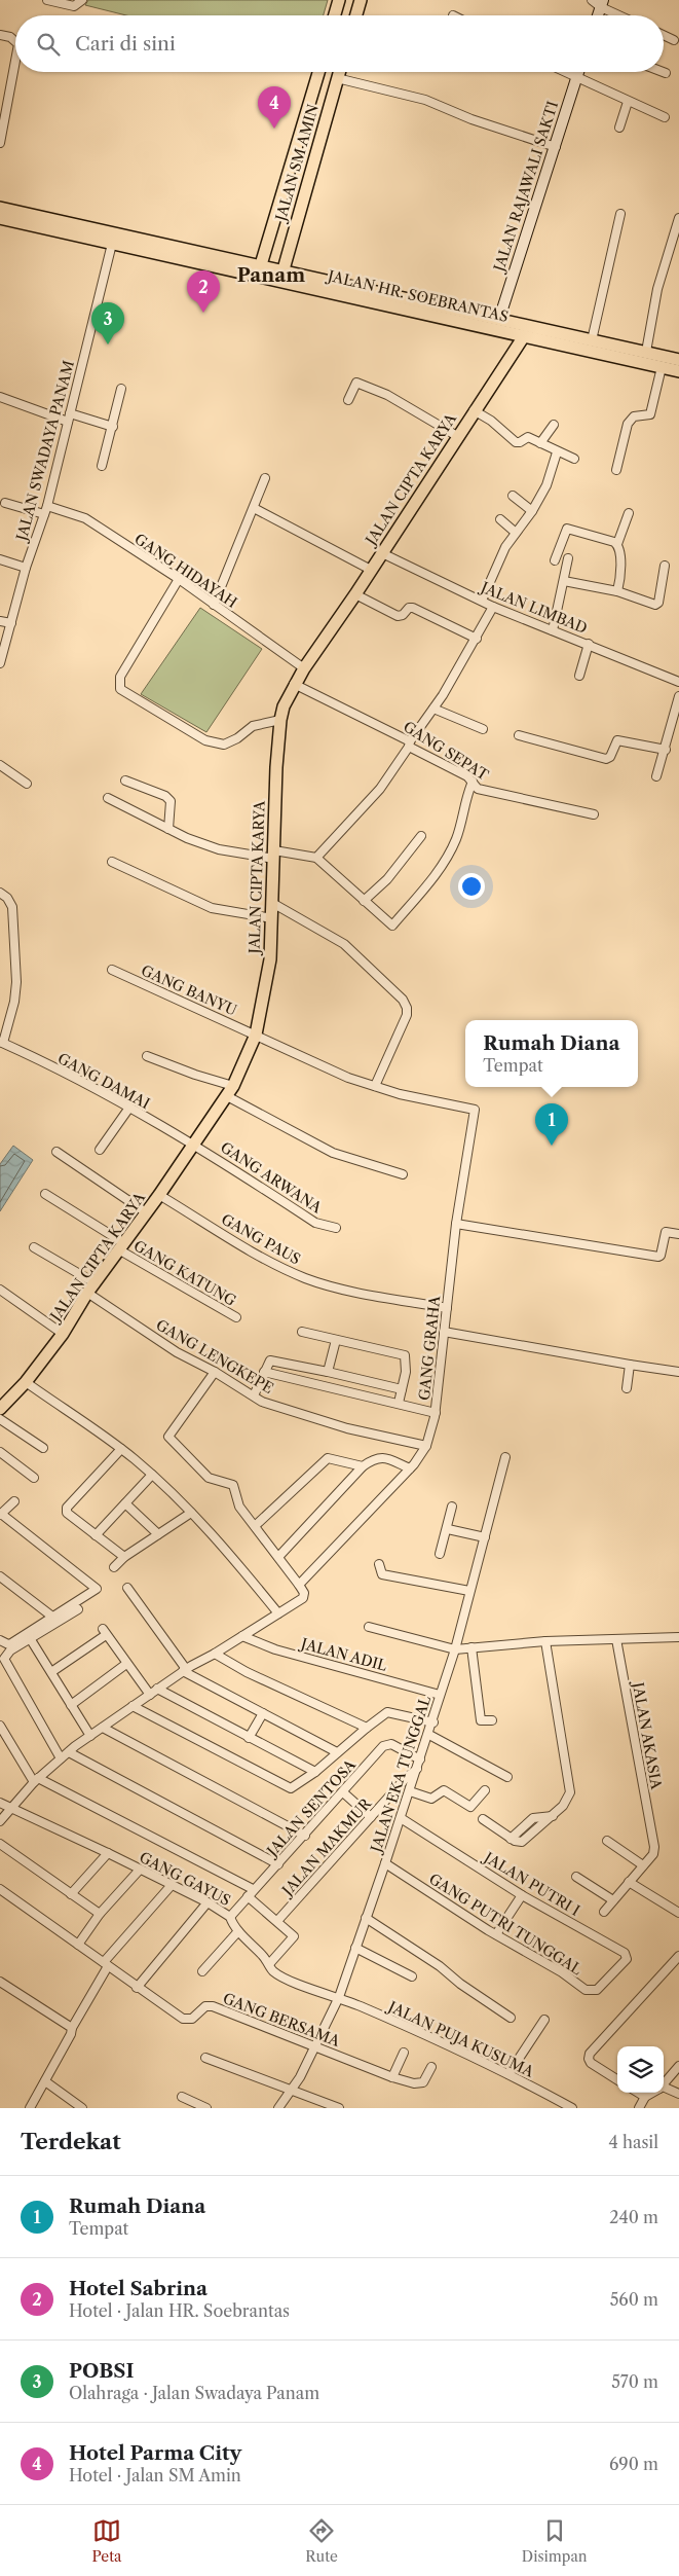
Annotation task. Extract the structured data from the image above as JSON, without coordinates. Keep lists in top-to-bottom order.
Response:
{
  "streets": {
    "main road": ["JALAN SM AMIN", "JALAN HR. SOEBRANTAS", "JALAN CIPTA KARYA"],
    "street": [
      "JALAN RAJAWALI SAKTI",
      "JALAN SWADAYA PANAM",
      "GANG HIDAYAH",
      "JALAN LIMBAD",
      "GANG SEPAT",
      "GANG BANYU",
      "GANG DAMAI",
      "GANG ARWANA",
      "GANG PAUS",
      "GANG KATUNG",
      "GANG GRAHA",
      "GANG LENGKEPE",
      "JALAN ADIL",
      "JALAN AKASIA",
      "JALAN EKA TUNGGAL",
      "JALAN SENTOSA",
      "JALAN MAKMUR",
      "GANG GAYUS",
      "JALAN PUTRI I",
      "GANG PUTRI TUNGGAL",
      "GANG BERSAMA",
      "JALAN PUJA KUSUMA"
    ]
  },
  "crossings": [
    ["JALAN SM AMIN", "JALAN HR. SOEBRANTAS"],
    ["JALAN RAJAWALI SAKTI", "JALAN HR. SOEBRANTAS"],
    ["JALAN HR. SOEBRANTAS", "JALAN SWADAYA PANAM"],
    ["JALAN HR. SOEBRANTAS", "JALAN CIPTA KARYA"],
    ["JALAN SWADAYA PANAM", "GANG HIDAYAH"],
    ["JALAN CIPTA KARYA", "GANG HIDAYAH"],
    ["JALAN CIPTA KARYA", "JALAN LIMBAD"],
    ["JALAN CIPTA KARYA", "GANG SEPAT"],
    ["JALAN CIPTA KARYA", "GANG BANYU"],
    ["JALAN CIPTA KARYA", "GANG DAMAI"],
    ["JALAN CIPTA KARYA", "GANG ARWANA"],
    ["JALAN CIPTA KARYA", "GANG PAUS"],
    ["JALAN CIPTA KARYA", "GANG KATUNG"],
    ["JALAN CIPTA KARYA", "GANG LENGKEPE"],
    ["GANG BANYU", "GANG GRAHA"],
    ["GANG DAMAI", "GANG ARWANA"],
    ["GANG PAUS", "GANG GRAHA"],
    ["GANG GRAHA", "GANG LENGKEPE"],
    ["JALAN ADIL", "JALAN EKA TUNGGAL"],
    ["JALAN EKA TUNGGAL", "JALAN SENTOSA"],
    ["JALAN EKA TUNGGAL", "JALAN MAKMUR"],
    ["JALAN EKA TUNGGAL", "GANG GAYUS"],
    ["JALAN EKA TUNGGAL", "JALAN PUTRI I"],
    ["JALAN EKA TUNGGAL", "GANG PUTRI TUNGGAL"],
    ["JALAN EKA TUNGGAL", "GANG BERSAMA"],
    ["JALAN EKA TUNGGAL", "JALAN PUJA KUSUMA"],
    ["JALAN SENTOSA", "GANG GAYUS"],
    ["GANG GAYUS", "JALAN PUJA KUSUMA"],
    ["JALAN PUTRI I", "GANG PUTRI TUNGGAL"]
  ],
  "districts": ["Panam"],
  "page": {
    "search": "Cari di sini",
    "pins": [
      "4",
      "2",
      "3",
      "1"
    ],
    "popup": ["Rumah Diana", "Tempat"],
    "heading": ["Terdekat", "4 hasil"],
    "list": [
      {
        "mark": "1",
        "name": "Rumah Diana",
        "note": "Tempat",
        "value": "240 m"
      },
      {
        "mark": "2",
        "name": "Hotel Sabrina",
        "note": "Hotel · Jalan HR. Soebrantas",
        "value": "560 m"
      },
      {
        "mark": "3",
        "name": "POBSI",
        "note": "Olahraga · Jalan Swadaya Panam",
        "value": "570 m"
      },
      {
        "mark": "4",
        "name": "Hotel Parma City",
        "note": "Hotel · Jalan SM Amin",
        "value": "690 m"
      }
    ],
    "nav": ["Peta", "Rute", "Disimpan"]
  }
}
